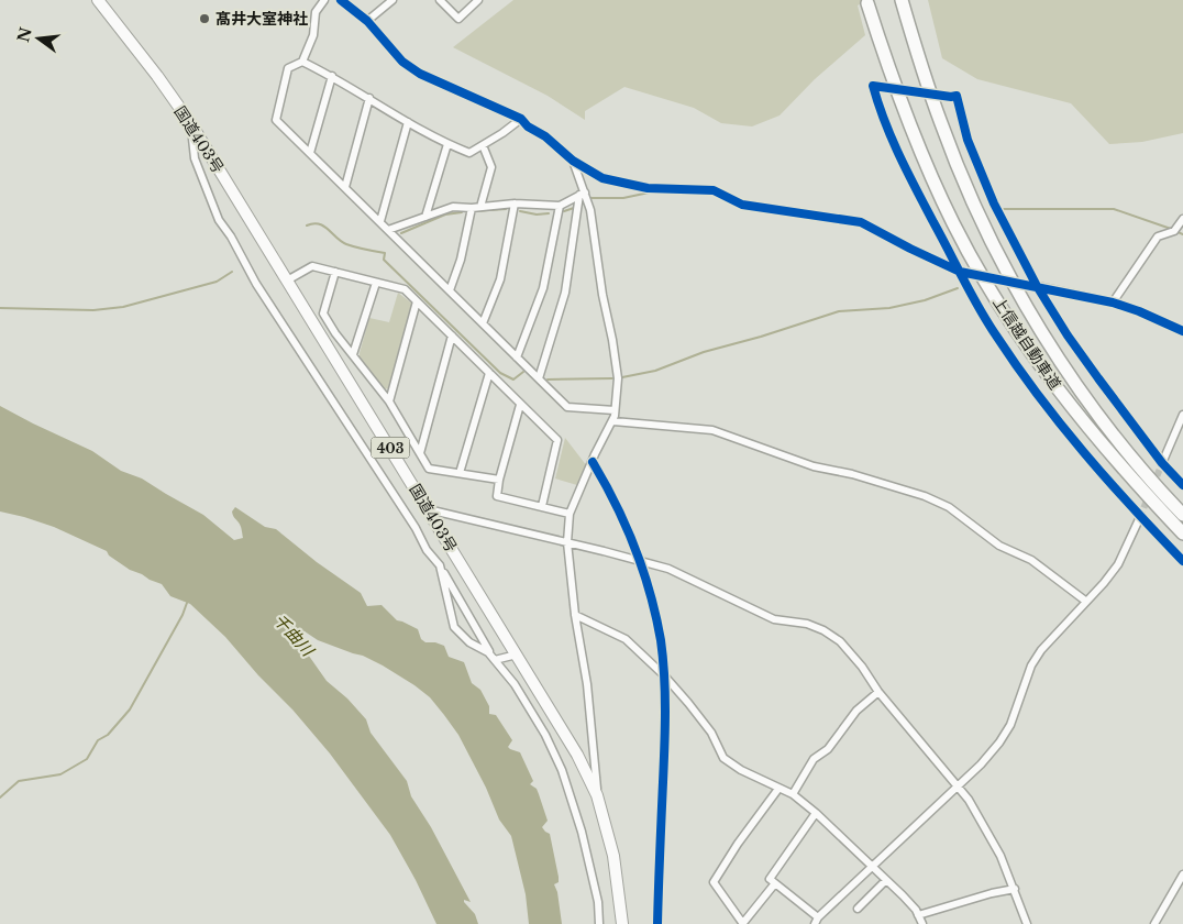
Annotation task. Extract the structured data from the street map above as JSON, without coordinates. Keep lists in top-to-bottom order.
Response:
{
  "streets": {
    "highway": ["国道403号", "上信越自動車道", "403"]
  },
  "water": ["千曲川"],
  "places": ["髙井大室神社"],
  "north": "left"
}
